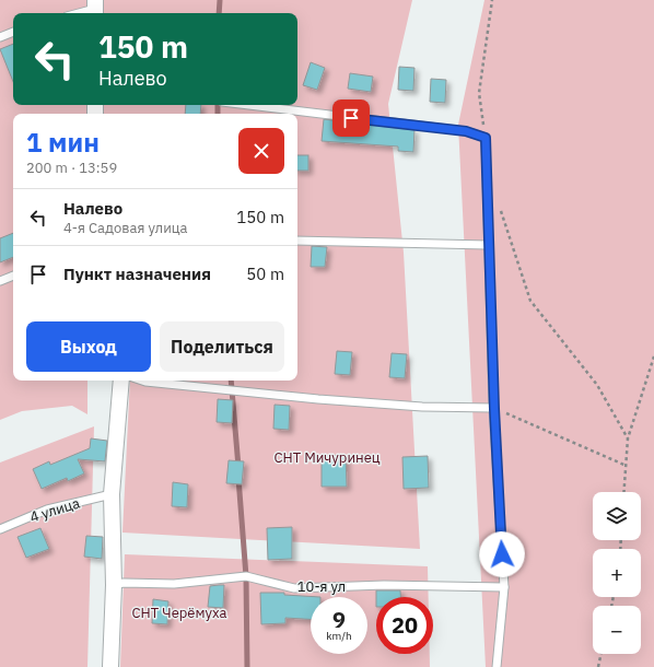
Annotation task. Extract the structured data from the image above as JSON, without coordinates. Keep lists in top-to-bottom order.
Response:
{
  "streets": {
    "lane": ["4 улица", "10-я ул"]
  },
  "parks": ["СНТ Мичуринец", "СНТ Черёмуха"],
  "page": {
    "turn": ["150 m", "Налево"],
    "heading": ["1 мин", "200 m · 13:59"],
    "list": [
      {
        "name": "Налево",
        "note": "4-я Садовая улица",
        "value": "150 m"
      },
      {
        "name": "Пункт назначения",
        "value": "50 m"
      }
    ],
    "buttons": ["Выход", "Поделиться"],
    "map_buttons": ["+", "−"],
    "speed": "9 km/h",
    "limit": "20"
  }
}
